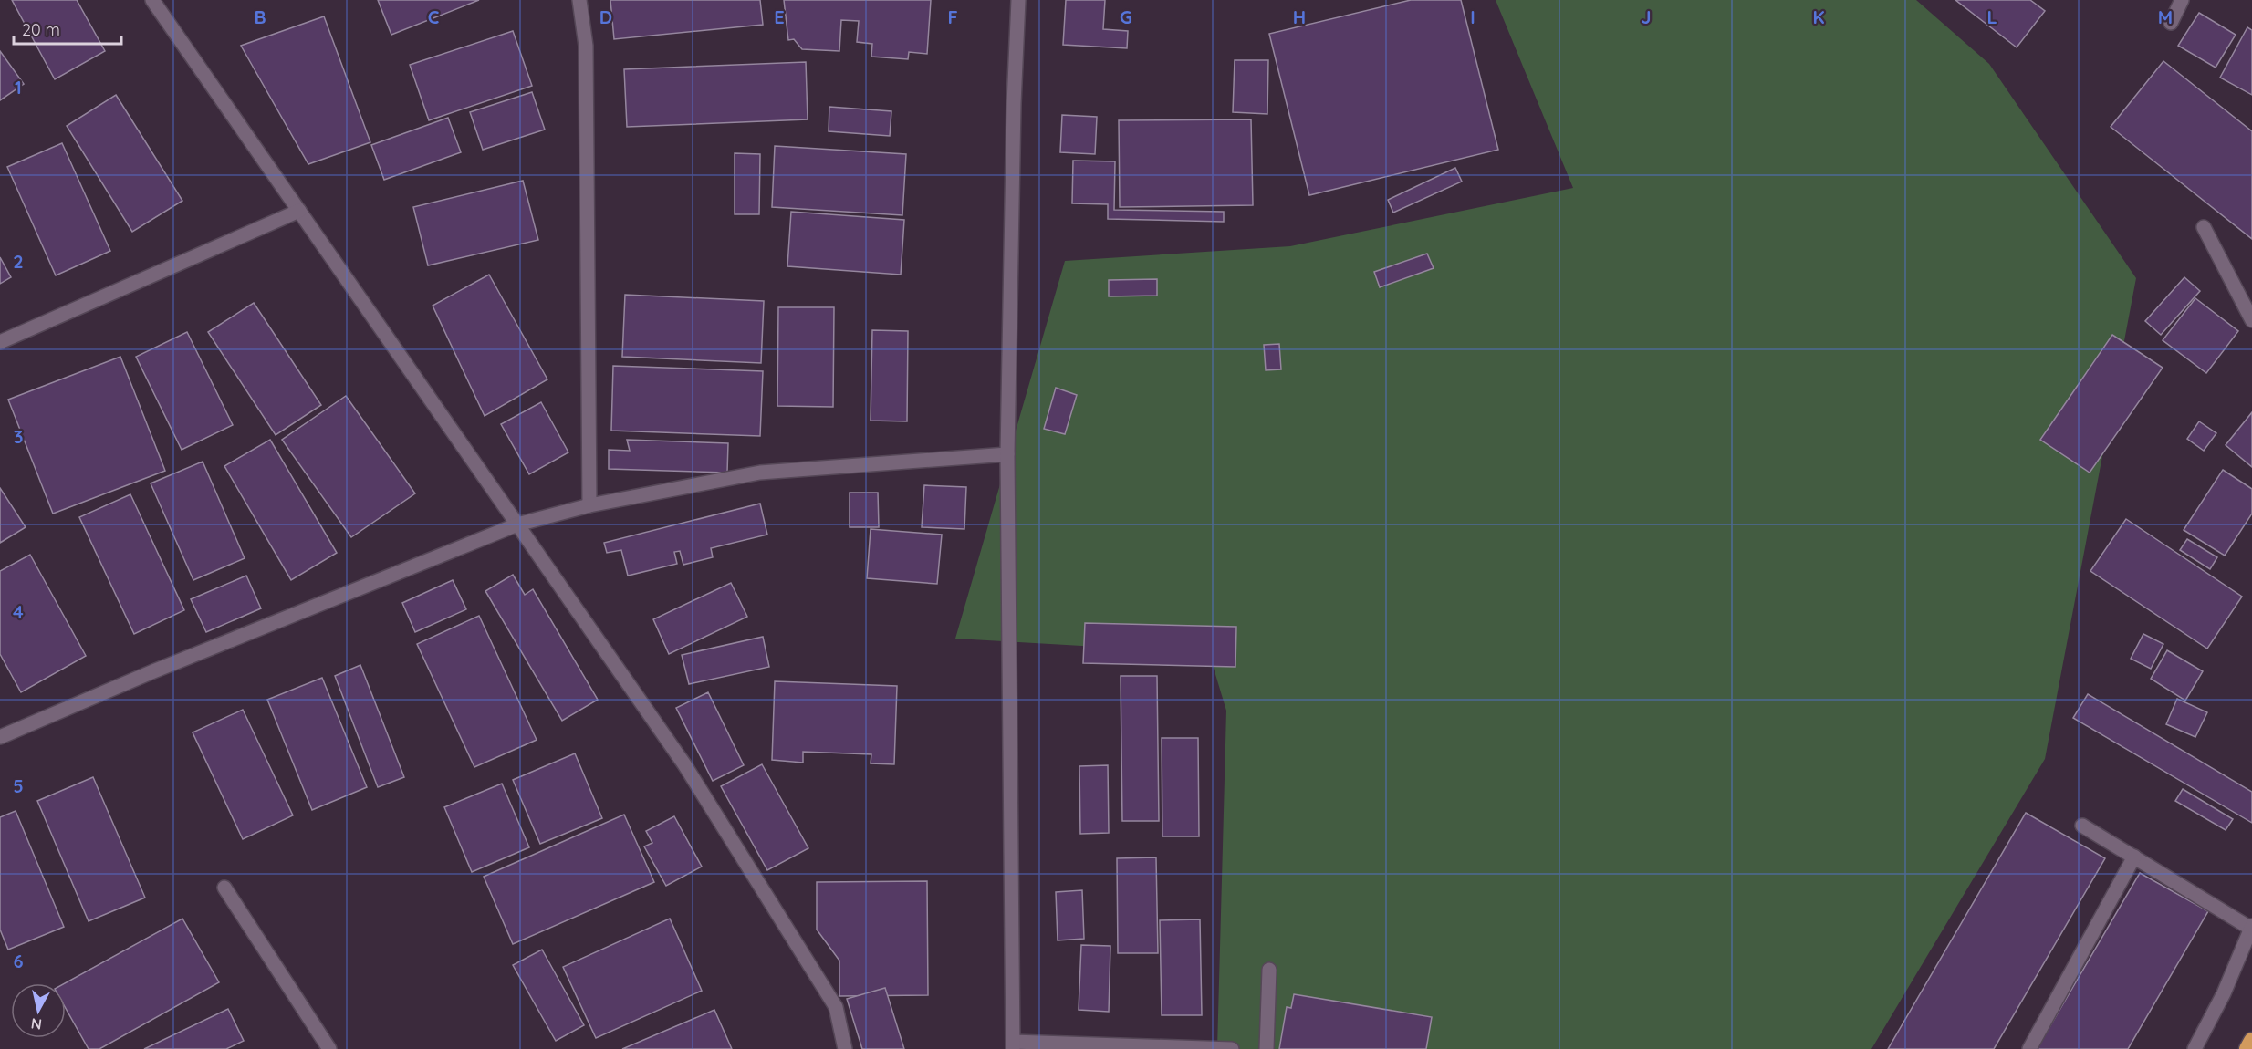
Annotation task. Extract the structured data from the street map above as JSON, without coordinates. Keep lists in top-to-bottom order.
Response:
{
  "scale_bar": "20 m",
  "north": "bottom",
  "grid": {
    "columns": [
      "B",
      "C",
      "D",
      "E",
      "F",
      "G",
      "H",
      "I",
      "J",
      "K",
      "L",
      "M"
    ],
    "rows": [
      "1",
      "2",
      "3",
      "4",
      "5",
      "6"
    ]
  }
}
